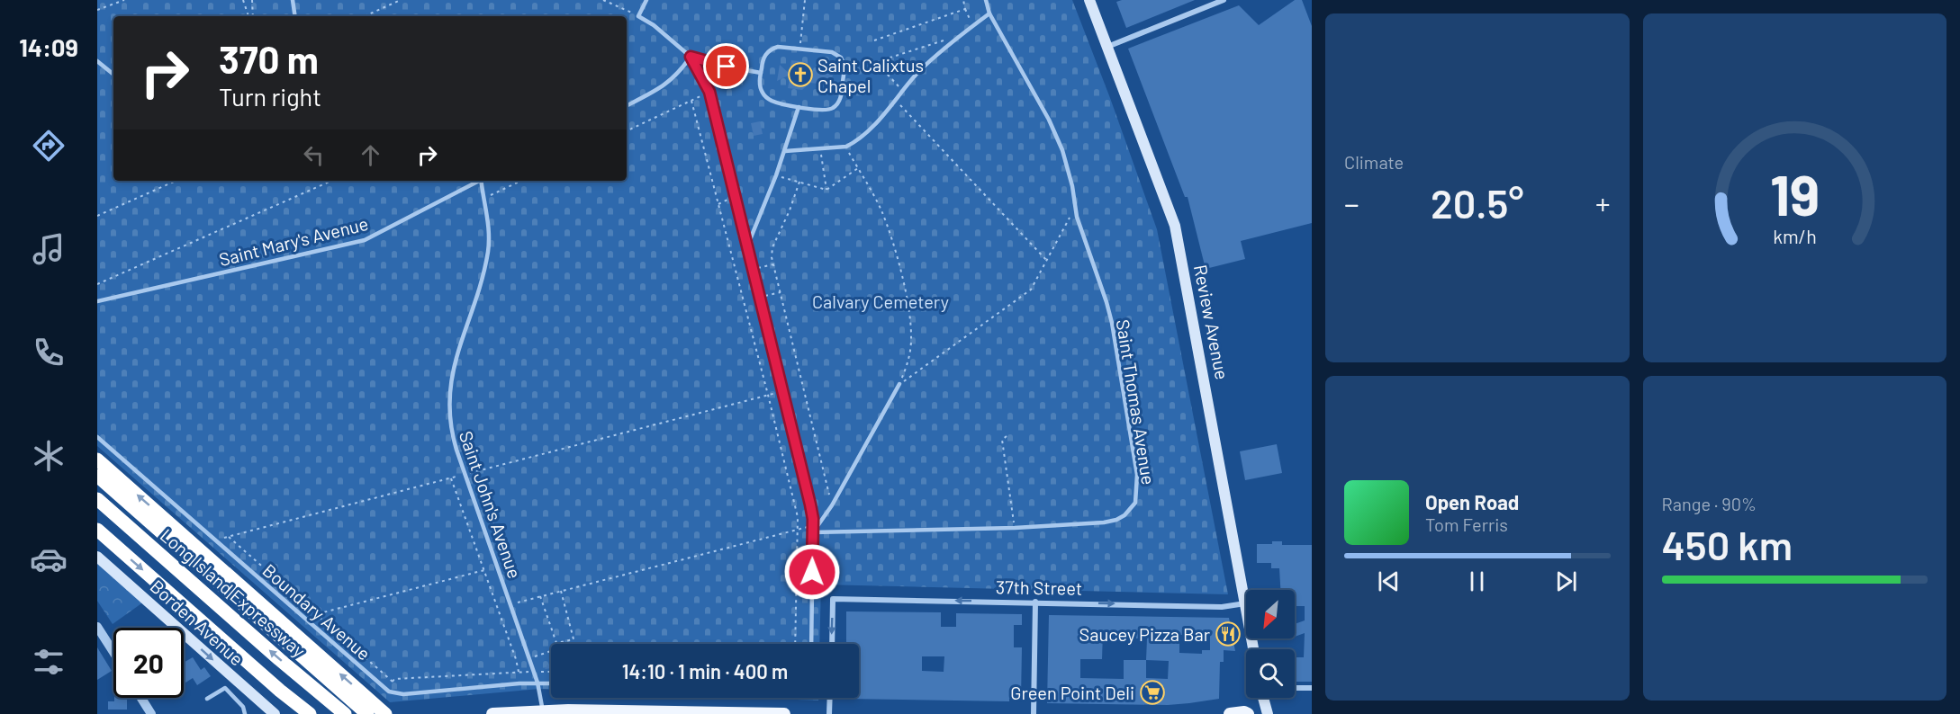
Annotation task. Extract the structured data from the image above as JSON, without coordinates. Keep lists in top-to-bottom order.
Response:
{
  "streets": {
    "highway": ["Long Island Expressway"],
    "main road": ["Review Avenue", "Borden Avenue"],
    "street": ["37th Street"],
    "lane": [
      "Saint Mary's Avenue",
      "Saint Thomas Avenue",
      "Saint John's Avenue",
      "Boundary Avenue"
    ]
  },
  "crossings": [
    ["Review Avenue", "37th Street"],
    ["Saint John's Avenue", "Boundary Avenue"]
  ],
  "one_way": ["Borden Avenue"],
  "parks": ["Calvary Cemetery"],
  "places": {
    "church": ["Saint Calixtus Chapel"],
    "restaurant": ["Saucey Pizza Bar"],
    "supermarket": ["Green Point Deli"]
  },
  "north": "bottom left",
  "page": {
    "tabs": "14:09",
    "tile": [
      "Climate",
      ["Range · 90%", "450 km"]
    ],
    "turn": ["370 m", "Turn right"],
    "heat": ["−", "20.5°", "+"],
    "song": ["Open Road", "Tom Ferris"],
    "limit": "20",
    "trip": "14:10 · 1 min · 400 m",
    "gauge": ["19", "km/h"]
  }
}
